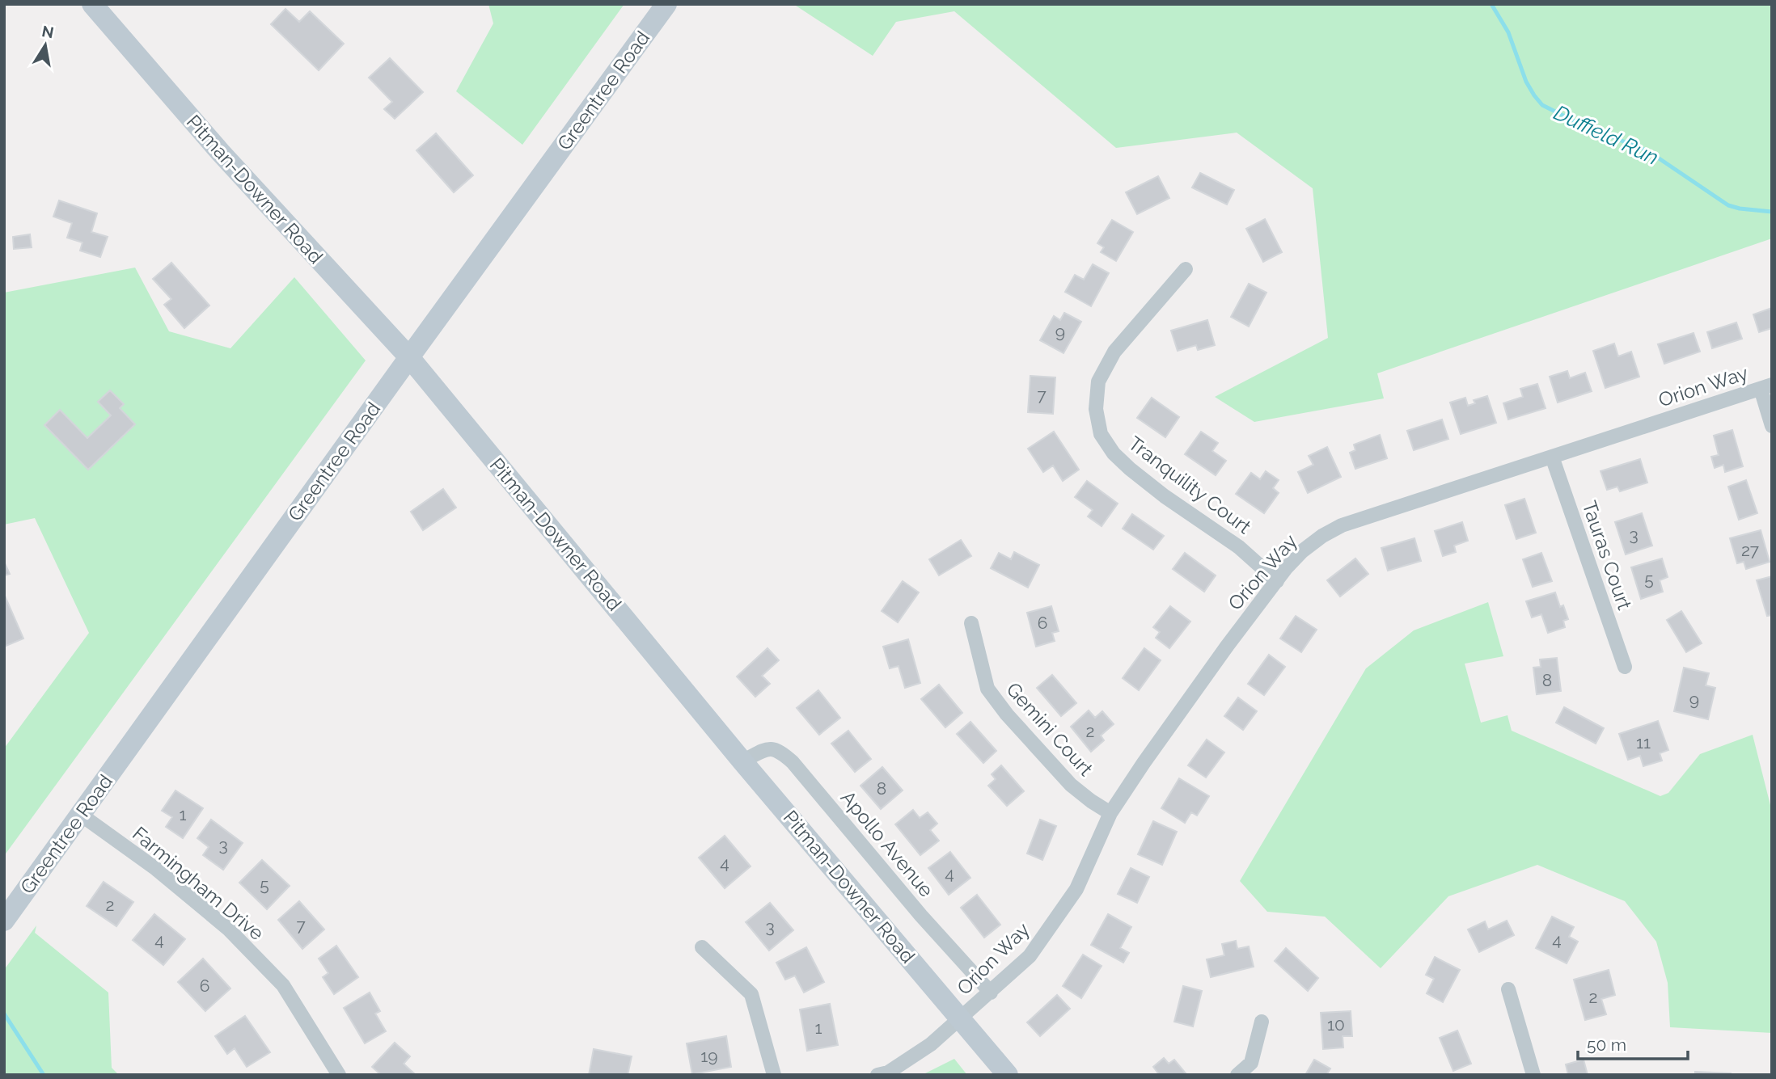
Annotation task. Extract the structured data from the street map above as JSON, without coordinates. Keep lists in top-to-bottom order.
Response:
{
  "streets": {
    "street": [
      "Greentree Road",
      "Pitman-Downer Road",
      "Orion Way",
      "Tranquility Court",
      "Tauras Court",
      "Gemini Court",
      "Apollo Avenue",
      "Farmingham Drive"
    ]
  },
  "crossings": [
    ["Greentree Road", "Pitman-Downer Road"],
    ["Greentree Road", "Farmingham Drive"],
    ["Pitman-Downer Road", "Orion Way"],
    ["Pitman-Downer Road", "Apollo Avenue"],
    ["Orion Way", "Tranquility Court"],
    ["Orion Way", "Tauras Court"],
    ["Orion Way", "Gemini Court"],
    ["Orion Way", "Apollo Avenue"]
  ],
  "water": ["Duffield Run"],
  "house_numbers": [
    "9",
    "7",
    "3",
    "27",
    "5",
    "6",
    "8",
    "9",
    "2",
    "11",
    "8",
    "1",
    "3",
    "4",
    "4",
    "5",
    "2",
    "7",
    "3",
    "4",
    "4",
    "6",
    "2",
    "10",
    "1",
    "19"
  ],
  "scale_bar": "50 m",
  "north": "top"
}
